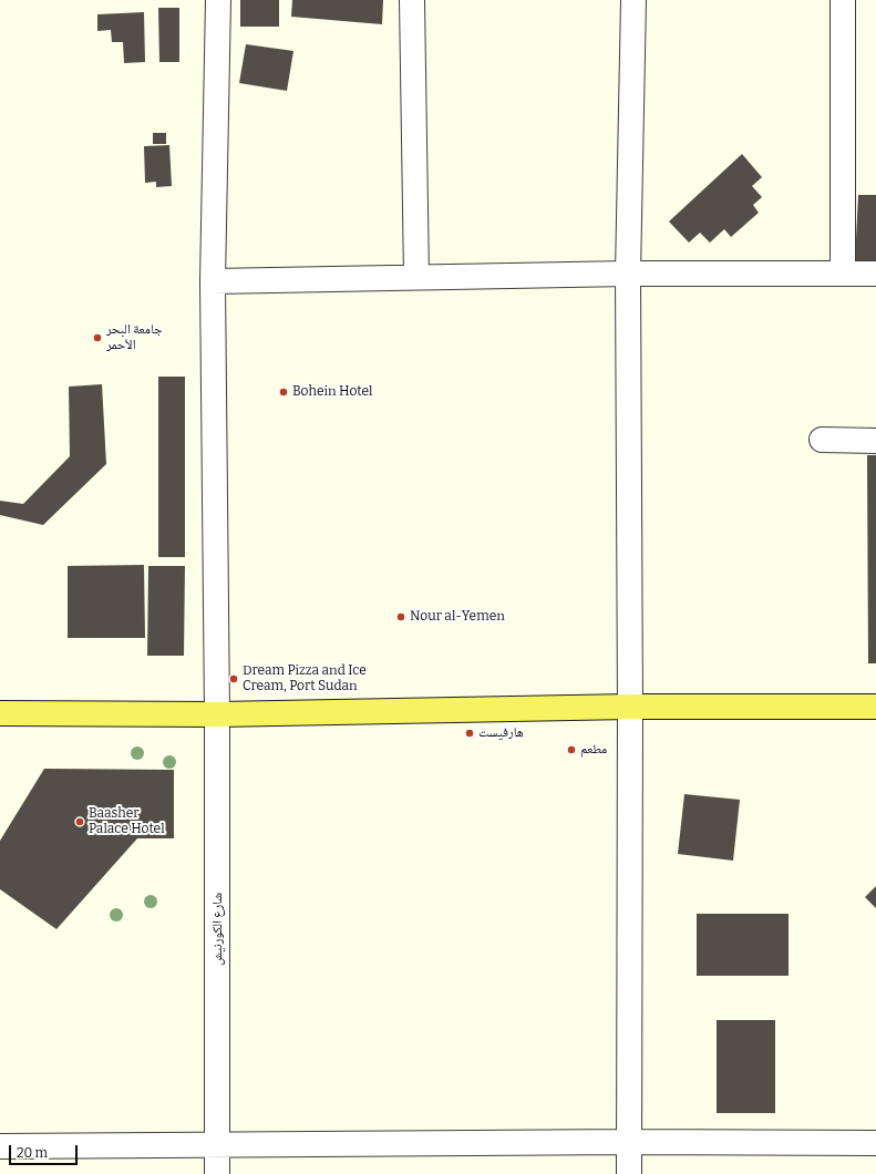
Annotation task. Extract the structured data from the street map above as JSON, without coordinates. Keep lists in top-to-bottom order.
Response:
{
  "streets": {
    "street": ["شارع الكورنيش"]
  },
  "places": [
    "جامعة البحر الأحمر",
    "Bohein Hotel",
    "Nour al-Yemen",
    "Dream Pizza and Ice Cream, Port Sudan",
    "هارفيست",
    "مطعم",
    "Baasher Palace Hotel"
  ],
  "scale_bar": "20 m"
}
